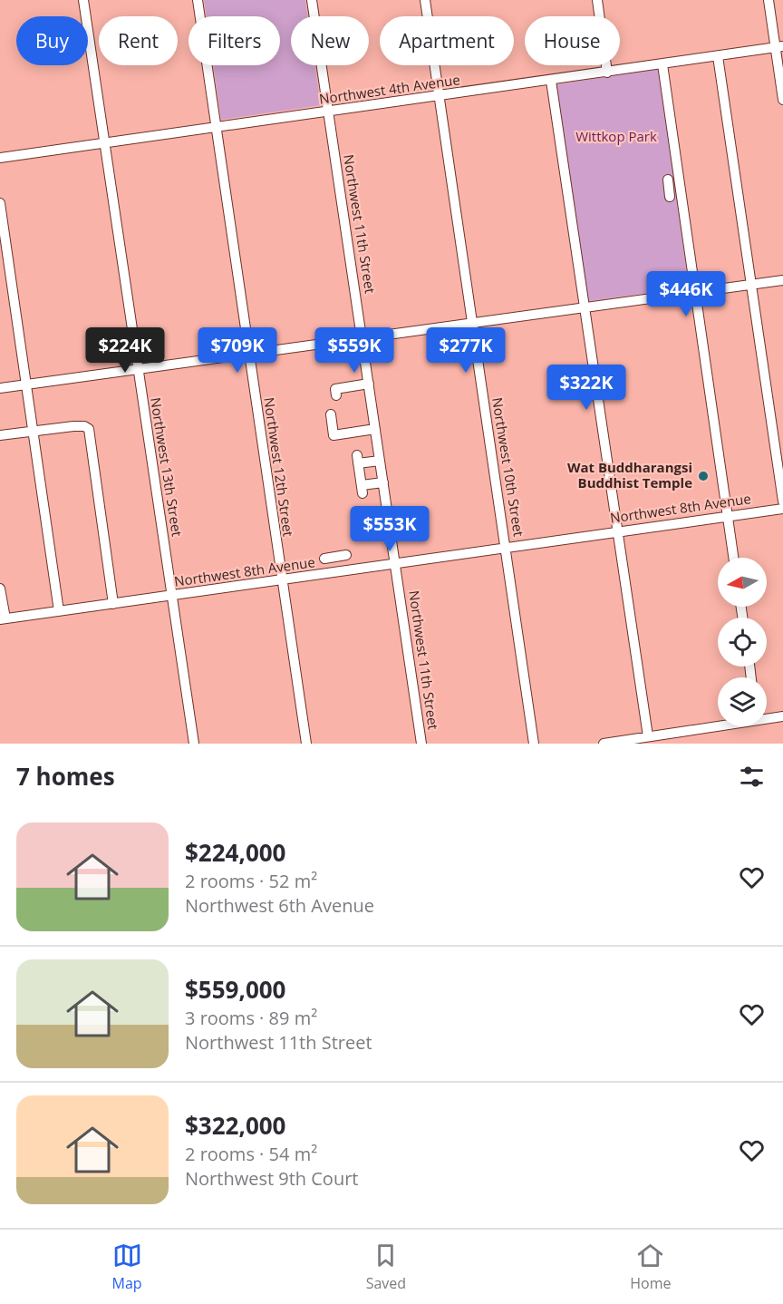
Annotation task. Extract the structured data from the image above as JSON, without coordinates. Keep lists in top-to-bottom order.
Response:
{
  "streets": {
    "street": [
      "Northwest 4th Avenue",
      "Northwest 11th Street",
      "Northwest 13th Street",
      "Northwest 12th Street",
      "Northwest 10th Street",
      "Northwest 8th Avenue"
    ]
  },
  "crossings": [
    ["Northwest 4th Avenue", "Northwest 11th Street"],
    ["Northwest 4th Avenue", "Northwest 13th Street"],
    ["Northwest 4th Avenue", "Northwest 12th Street"],
    ["Northwest 4th Avenue", "Northwest 10th Street"],
    ["Northwest 11th Street", "Northwest 8th Avenue"],
    ["Northwest 13th Street", "Northwest 8th Avenue"],
    ["Northwest 12th Street", "Northwest 8th Avenue"],
    ["Northwest 10th Street", "Northwest 8th Avenue"]
  ],
  "parks": ["Wittkop Park"],
  "places": ["Wat Buddharangsi Buddhist Temple"],
  "north": "left",
  "page": {
    "chip": [
      "Buy",
      "Rent",
      "Filters",
      "New",
      "Apartment",
      "House"
    ],
    "price": [
      "$446K",
      "$224K",
      "$709K",
      "$559K",
      "$277K",
      "$322K",
      "$553K"
    ],
    "heading": "7 homes",
    "list": [
      {
        "name": "$224,000",
        "note": "2 rooms · 52 m² · Northwest 6th Avenue"
      },
      {
        "name": "$559,000",
        "note": "3 rooms · 89 m² · Northwest 11th Street"
      },
      {
        "name": "$322,000",
        "note": "2 rooms · 54 m² · Northwest 9th Court"
      }
    ],
    "tabs": ["Map", "Saved", "Home"]
  }
}
